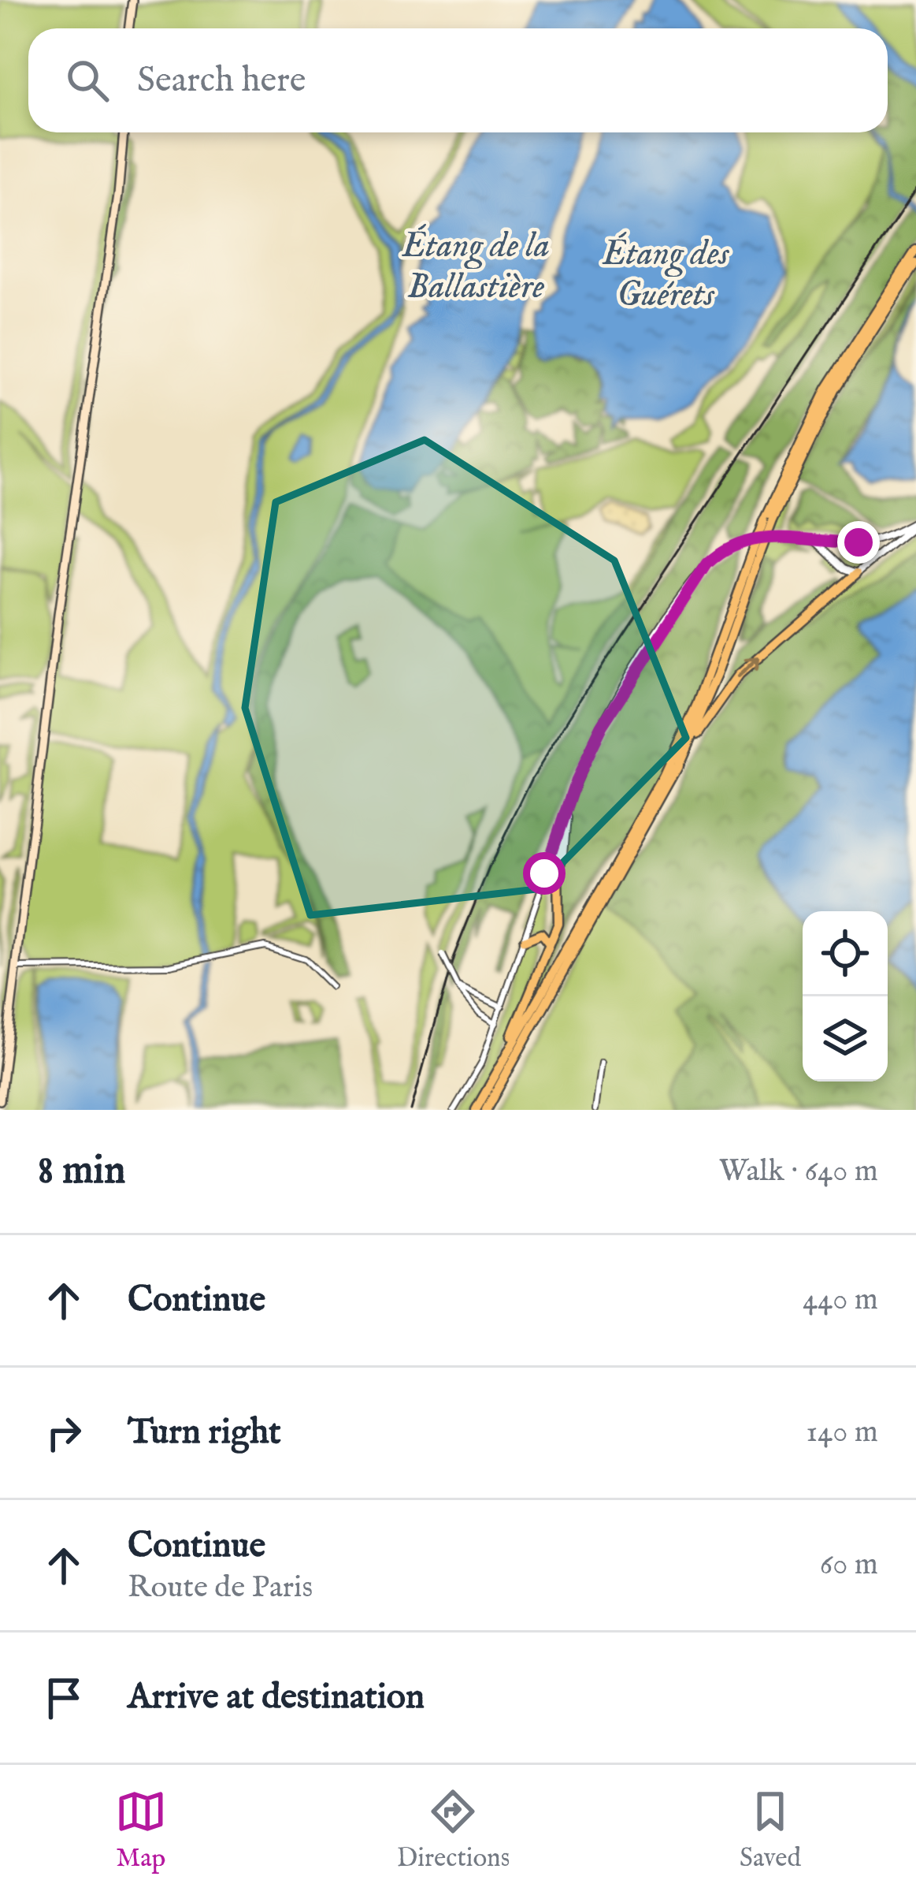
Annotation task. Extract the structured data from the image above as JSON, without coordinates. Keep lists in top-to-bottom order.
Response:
{
  "water": ["Étang de la Ballastière", "Étang des Guérets"],
  "page": {
    "search": "Search here",
    "heading": ["8 min", "Walk · 640 m"],
    "list": [
      ["Continue", "440 m"],
      ["Turn right", "140 m"],
      ["Continue", "Route de Paris", "60 m"],
      "Arrive at destination"
    ],
    "nav": ["Map", "Directions", "Saved"]
  }
}
